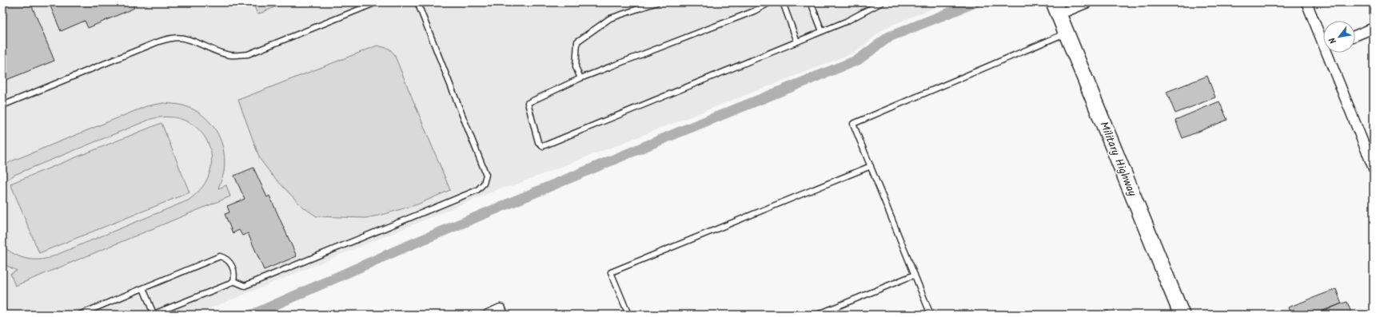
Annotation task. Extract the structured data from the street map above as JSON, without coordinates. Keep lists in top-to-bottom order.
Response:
{
  "streets": {
    "main road": ["Military Highway"]
  },
  "north": "bottom left"
}
